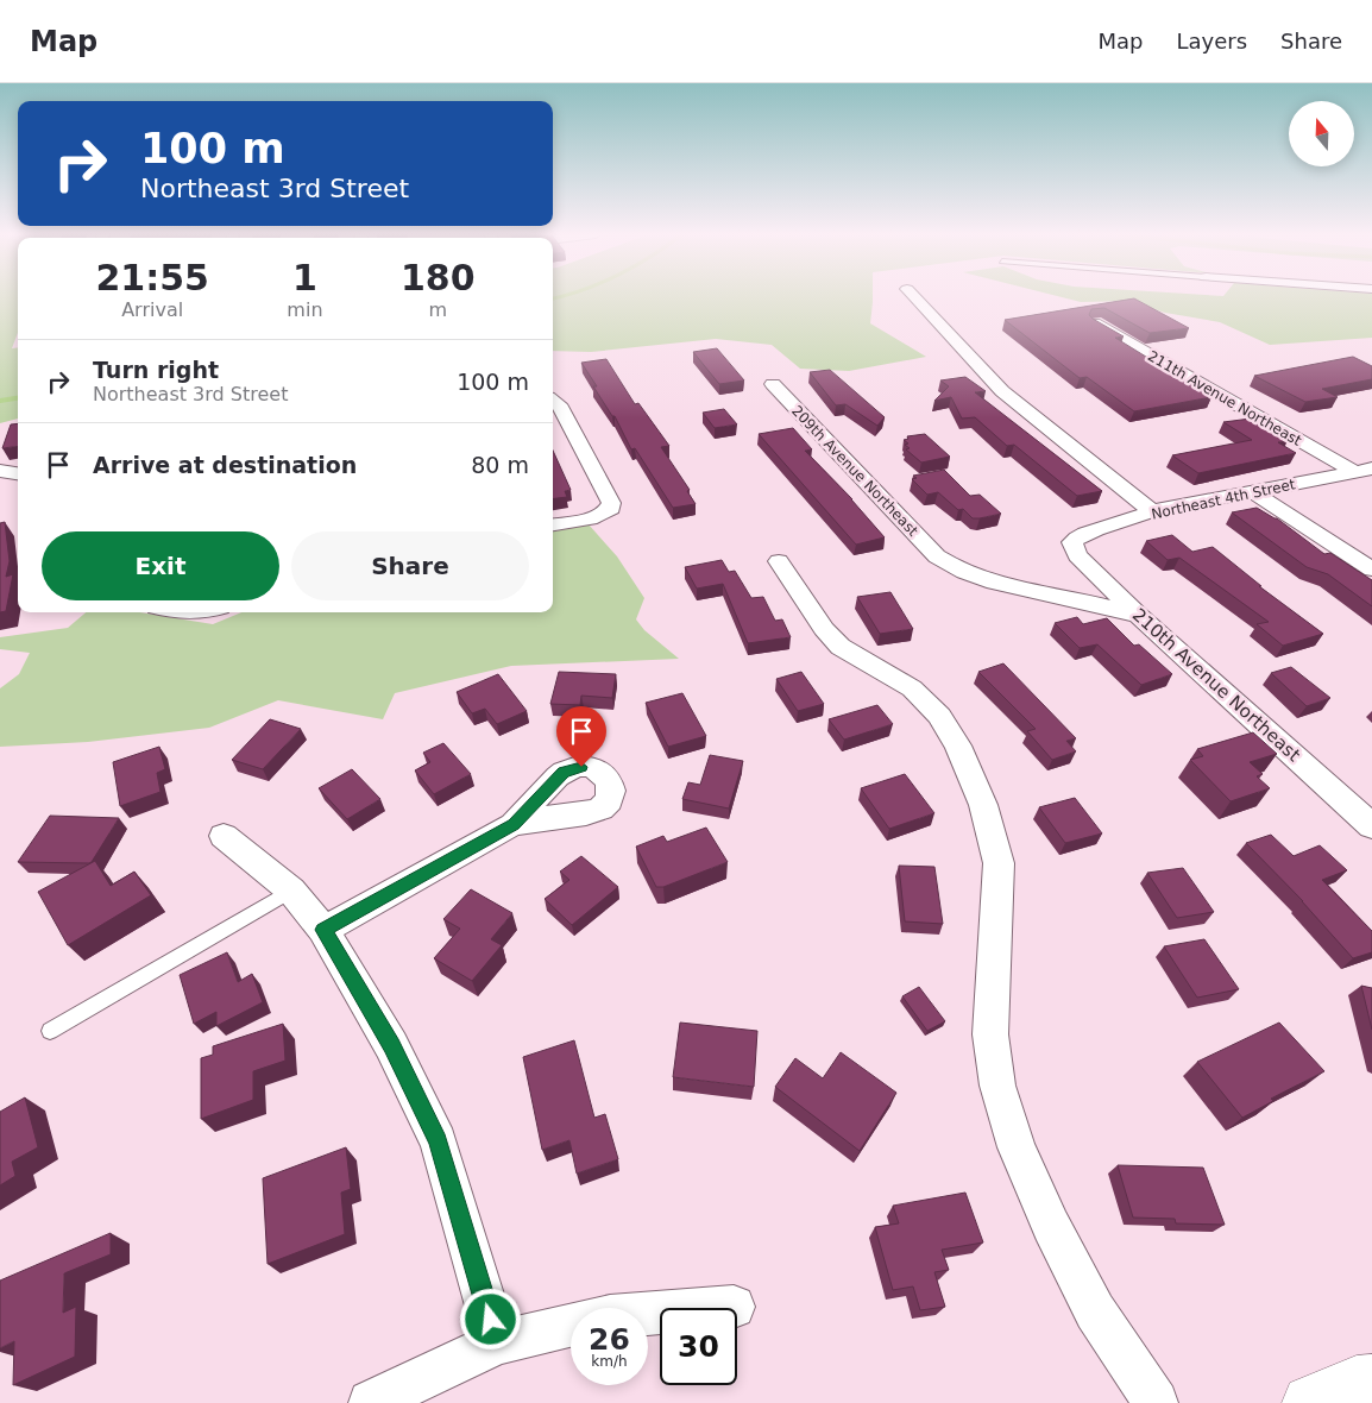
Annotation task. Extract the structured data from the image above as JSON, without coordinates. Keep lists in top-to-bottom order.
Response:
{
  "streets": {
    "street": [
      "211th Avenue Northeast",
      "209th Avenue Northeast",
      "Northeast 4th Street",
      "210th Avenue Northeast"
    ]
  },
  "crossings": [
    ["211th Avenue Northeast", "Northeast 4th Street"],
    ["209th Avenue Northeast", "210th Avenue Northeast"],
    ["Northeast 4th Street", "210th Avenue Northeast"]
  ],
  "north": "top",
  "page": {
    "header": "Map",
    "nav": ["Map", "Layers", "Share"],
    "turn": ["100 m", "Northeast 3rd Street"],
    "eta": [
      "21:55",
      "Arrival",
      "1",
      "min",
      "180",
      "m"
    ],
    "list": [
      {
        "name": "Turn right",
        "note": "Northeast 3rd Street",
        "value": "100 m"
      },
      {
        "name": "Arrive at destination",
        "value": "80 m"
      }
    ],
    "buttons": ["Exit", "Share"],
    "speed": "26 km/h",
    "limit": "30"
  }
}
